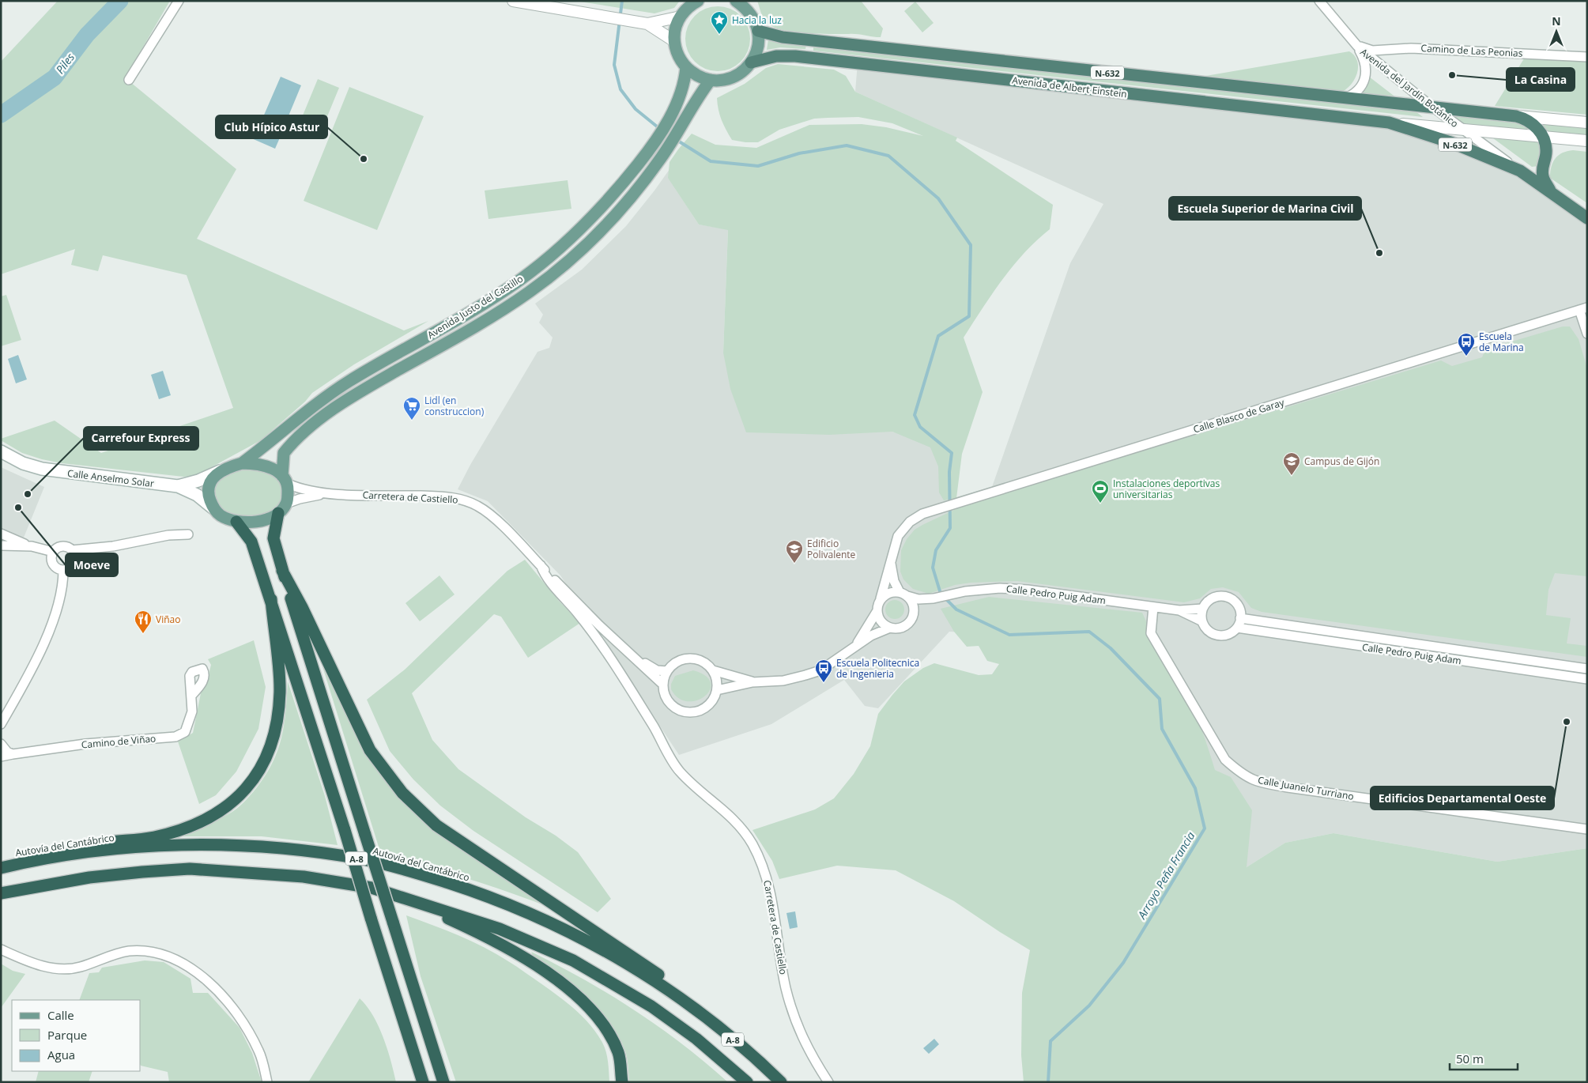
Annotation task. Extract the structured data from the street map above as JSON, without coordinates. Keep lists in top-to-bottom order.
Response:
{
  "streets": {
    "highway": [
      "N-632",
      "Avenida de Albert Einstein",
      "Avenida del Jardín Botánico",
      "Autovía del Cantábrico",
      "A-8"
    ],
    "main road": ["Avenida Justo del Castillo", "Calle Anselmo Solar"],
    "street": [
      "Camino de Las Peonias",
      "Calle Blasco de Garay",
      "Carretera de Castiello",
      "Calle Pedro Puig Adam",
      "Camino de Viñao",
      "Calle Juanelo Turriano"
    ]
  },
  "crossings": [
    ["Camino de Las Peonias", "Avenida del Jardín Botánico"],
    ["N-632", "Avenida de Albert Einstein"],
    ["N-632", "Avenida del Jardín Botánico"],
    ["N-632", "Avenida Justo del Castillo"],
    ["Avenida de Albert Einstein", "Avenida del Jardín Botánico"],
    ["Avenida Justo del Castillo", "Calle Anselmo Solar"],
    ["Avenida Justo del Castillo", "Carretera de Castiello"],
    ["Calle Anselmo Solar", "Carretera de Castiello"],
    ["Calle Pedro Puig Adam", "Calle Juanelo Turriano"]
  ],
  "water": ["Piles", "Arroyo Peña Francia"],
  "places": {
    "place": ["Hacia la luz"],
    "other": [
      "La Casina",
      "Club Hípico Astur",
      "Escuela Superior de Marina Civil",
      "Carrefour Express",
      "Moeve",
      "Edificios Departamental Oeste"
    ],
    "bus stop": ["Escuela de Marina", "Escuela Politecnica de Ingenieria"],
    "supermarket": ["Lidl (en construccion)"],
    "school or university": ["Campus de Gijón", "Edificio Polivalente"],
    "sports": ["Instalaciones deportivas universitarias"],
    "restaurant": ["Viñao"]
  },
  "legend": ["Calle", "Parque", "Agua"],
  "scale_bar": "50 m",
  "north": "top"
}
